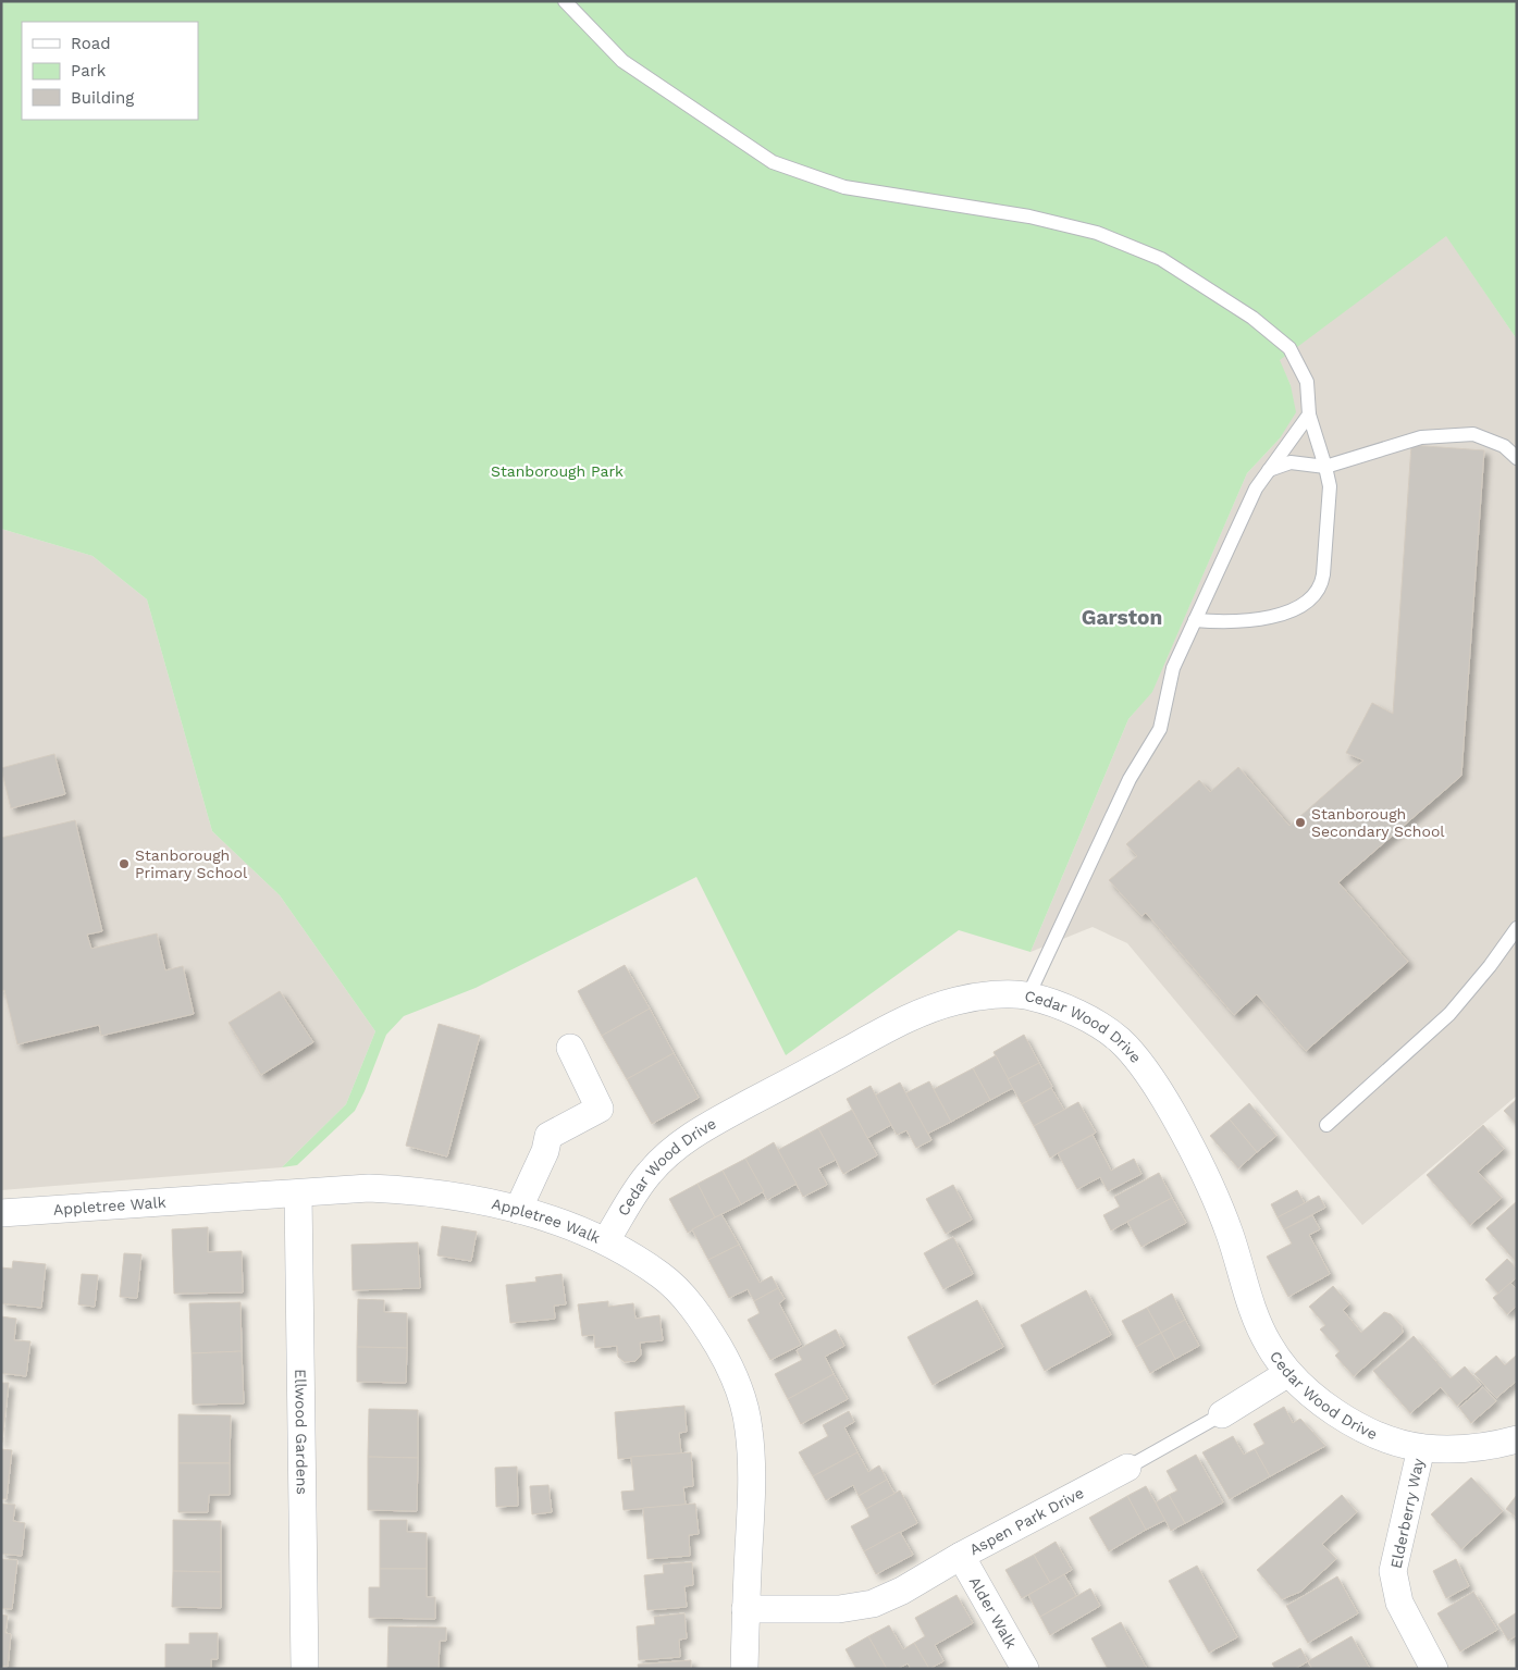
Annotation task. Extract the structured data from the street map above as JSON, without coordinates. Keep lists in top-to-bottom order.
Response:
{
  "streets": {
    "street": [
      "Cedar Wood Drive",
      "Appletree Walk",
      "Ellwood Gardens",
      "Elderberry Way",
      "Aspen Park Drive",
      "Alder Walk"
    ]
  },
  "crossings": [
    ["Cedar Wood Drive", "Appletree Walk"],
    ["Cedar Wood Drive", "Elderberry Way"],
    ["Cedar Wood Drive", "Aspen Park Drive"],
    ["Appletree Walk", "Ellwood Gardens"],
    ["Appletree Walk", "Aspen Park Drive"],
    ["Aspen Park Drive", "Alder Walk"]
  ],
  "districts": ["Garston"],
  "parks": ["Stanborough Park"],
  "places": ["Stanborough Secondary School", "Stanborough Primary School"],
  "legend": ["Road", "Park", "Building"]
}
